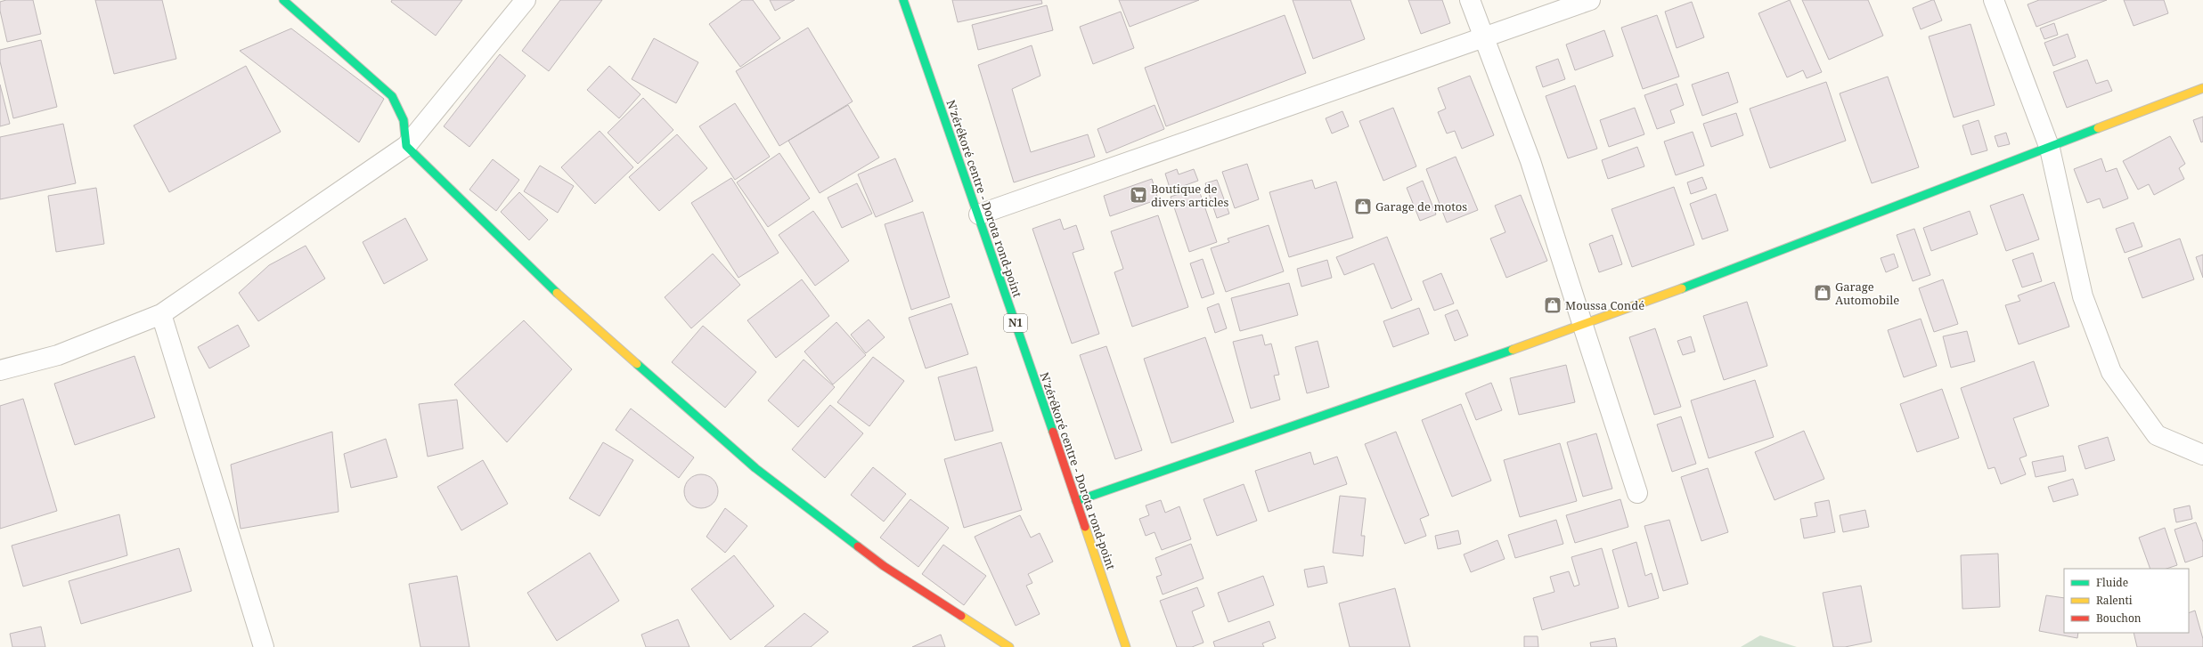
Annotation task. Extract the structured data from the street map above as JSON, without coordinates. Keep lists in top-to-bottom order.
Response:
{
  "streets": {
    "main road": ["N'zérékoré centre - Dorota rond-point", "N1"]
  },
  "places": {
    "supermarket": ["Boutique de divers articles"],
    "shop": ["Garage de motos", "Garage Automobile", "Moussa Condé"]
  },
  "legend": ["Fluide", "Ralenti", "Bouchon"]
}
